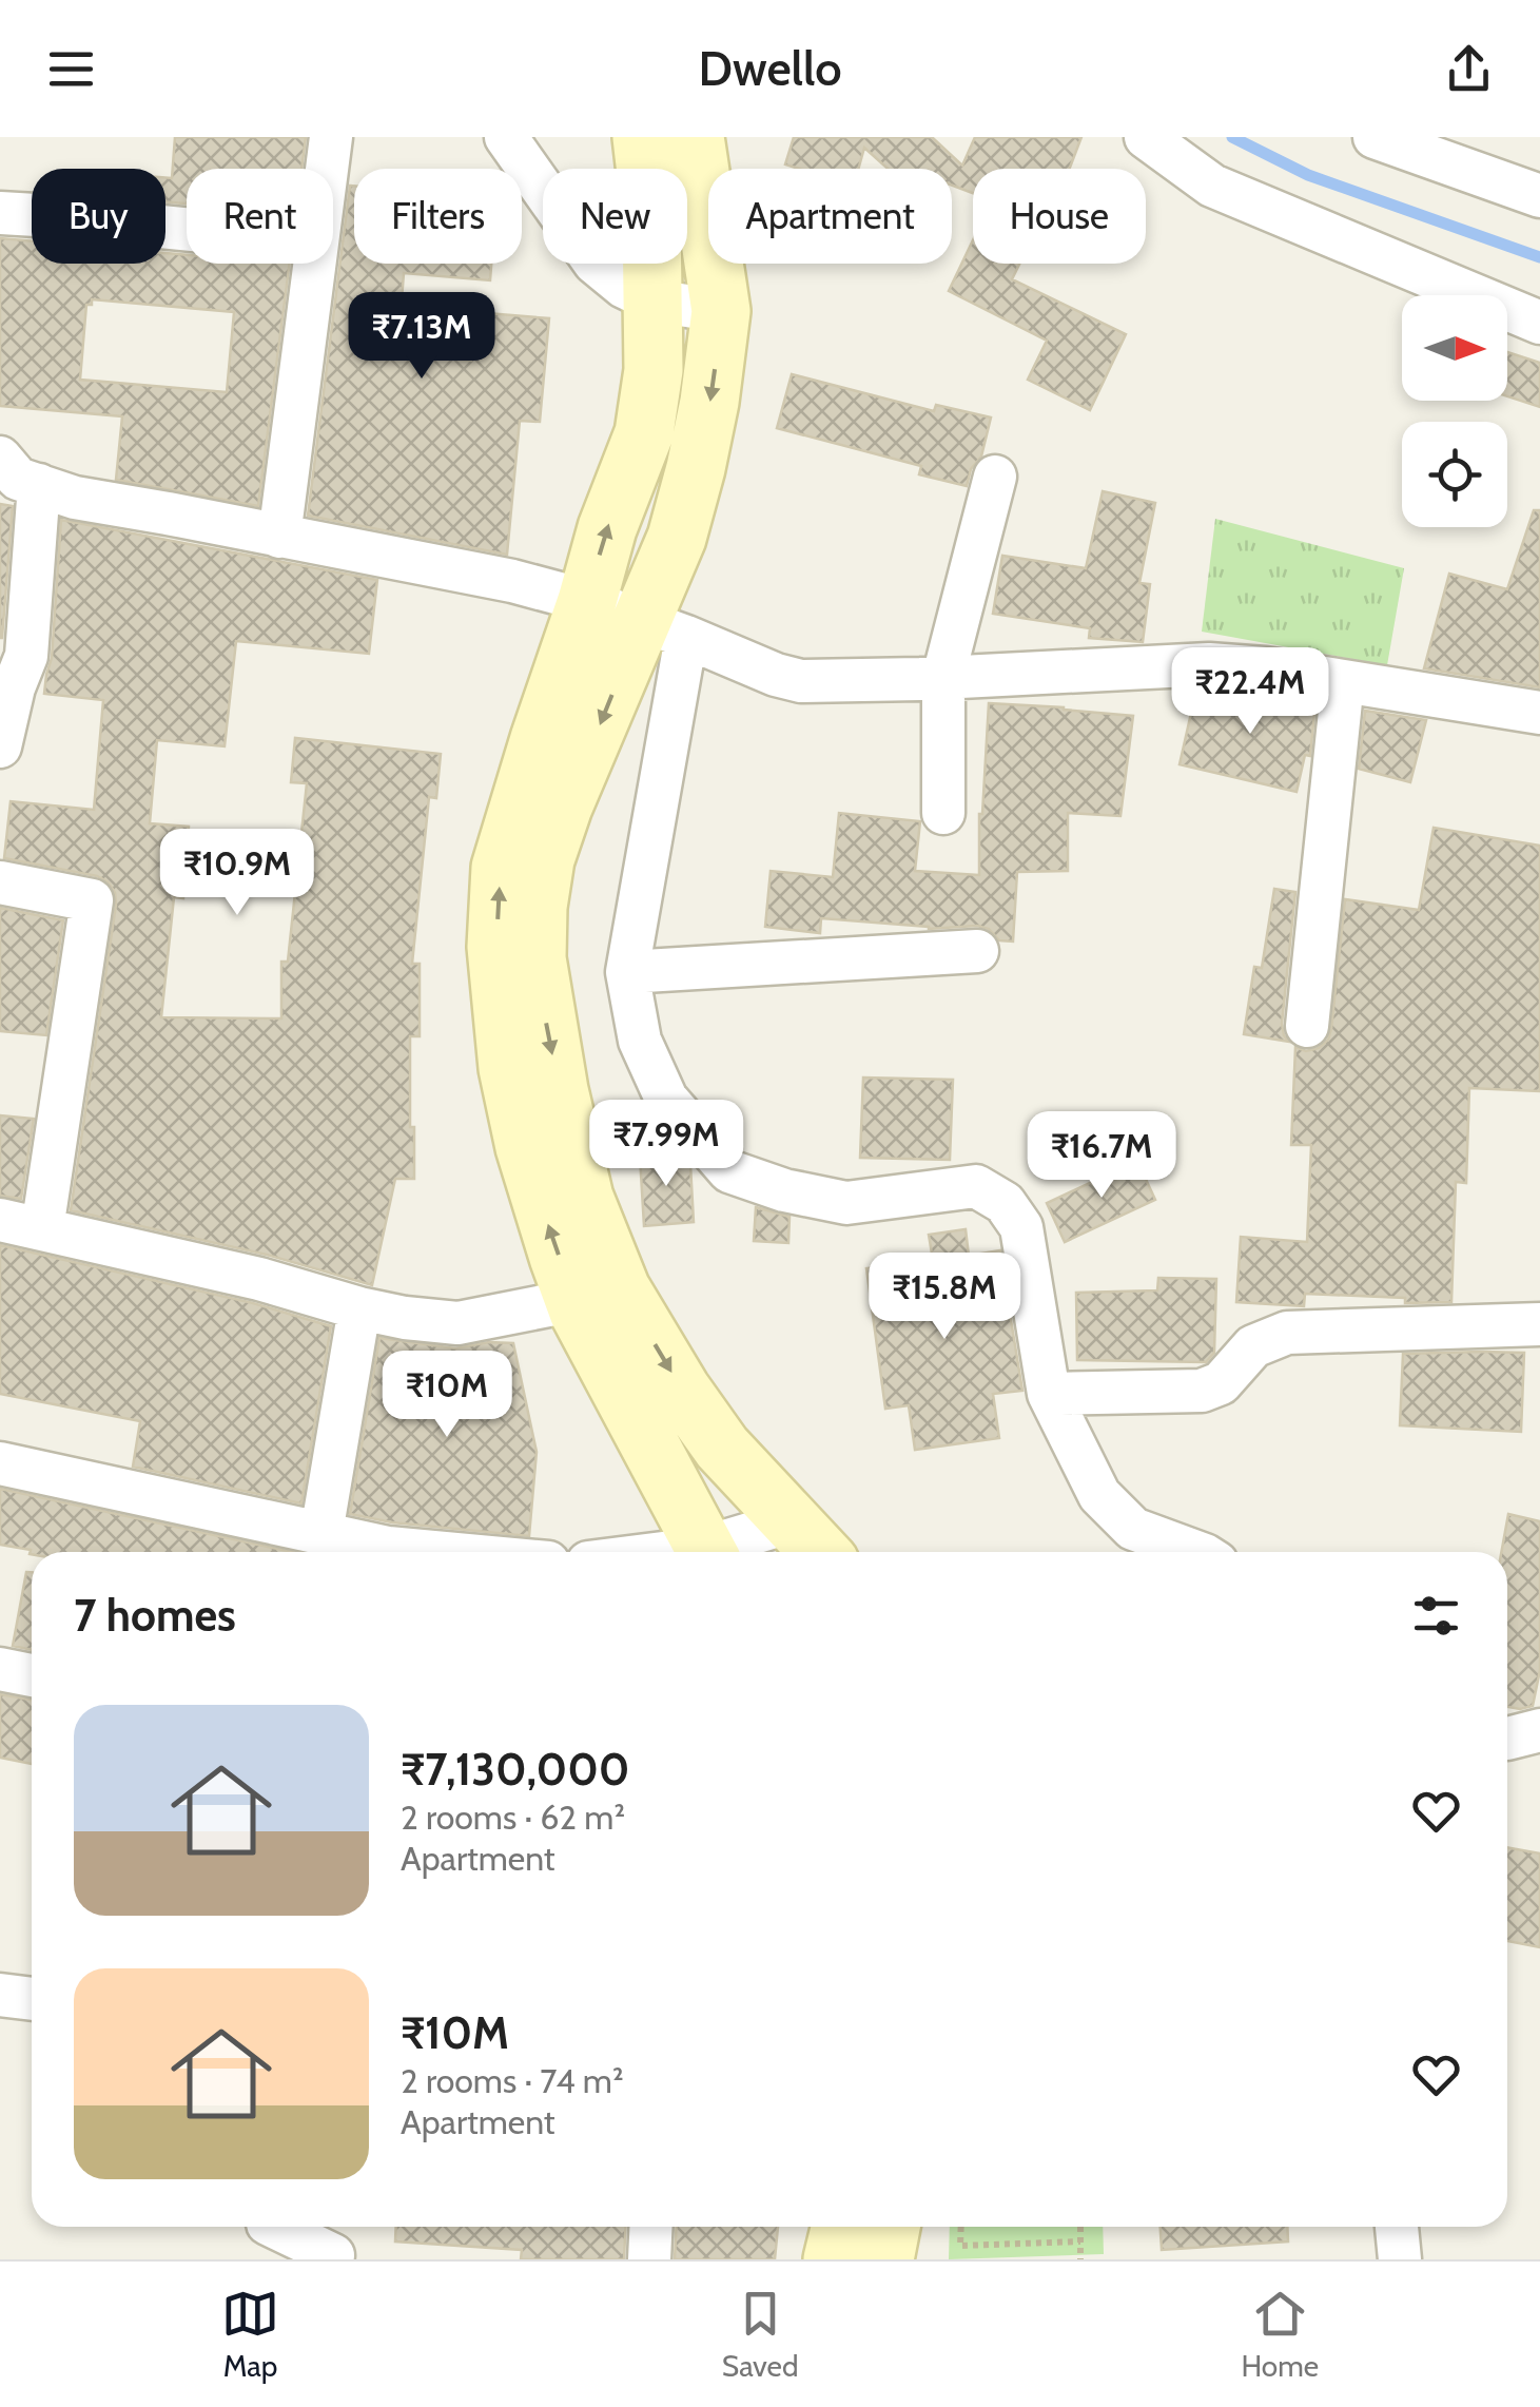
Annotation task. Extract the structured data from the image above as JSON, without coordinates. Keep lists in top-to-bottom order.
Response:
{
  "north": "right",
  "page": {
    "header": "Dwello",
    "chip": [
      "Buy",
      "Rent",
      "Filters",
      "New",
      "Apartment",
      "House"
    ],
    "price": [
      "₹7.13M",
      "₹22.4M",
      "₹10.9M",
      "₹7.99M",
      "₹16.7M",
      "₹15.8M",
      "₹10M"
    ],
    "heading": "7 homes",
    "list": [
      {
        "name": "₹7,130,000",
        "note": "2 rooms · 62 m² · Apartment"
      },
      {
        "name": "₹10M",
        "note": "2 rooms · 74 m² · Apartment"
      }
    ],
    "tabs": ["Map", "Saved", "Home"]
  }
}
